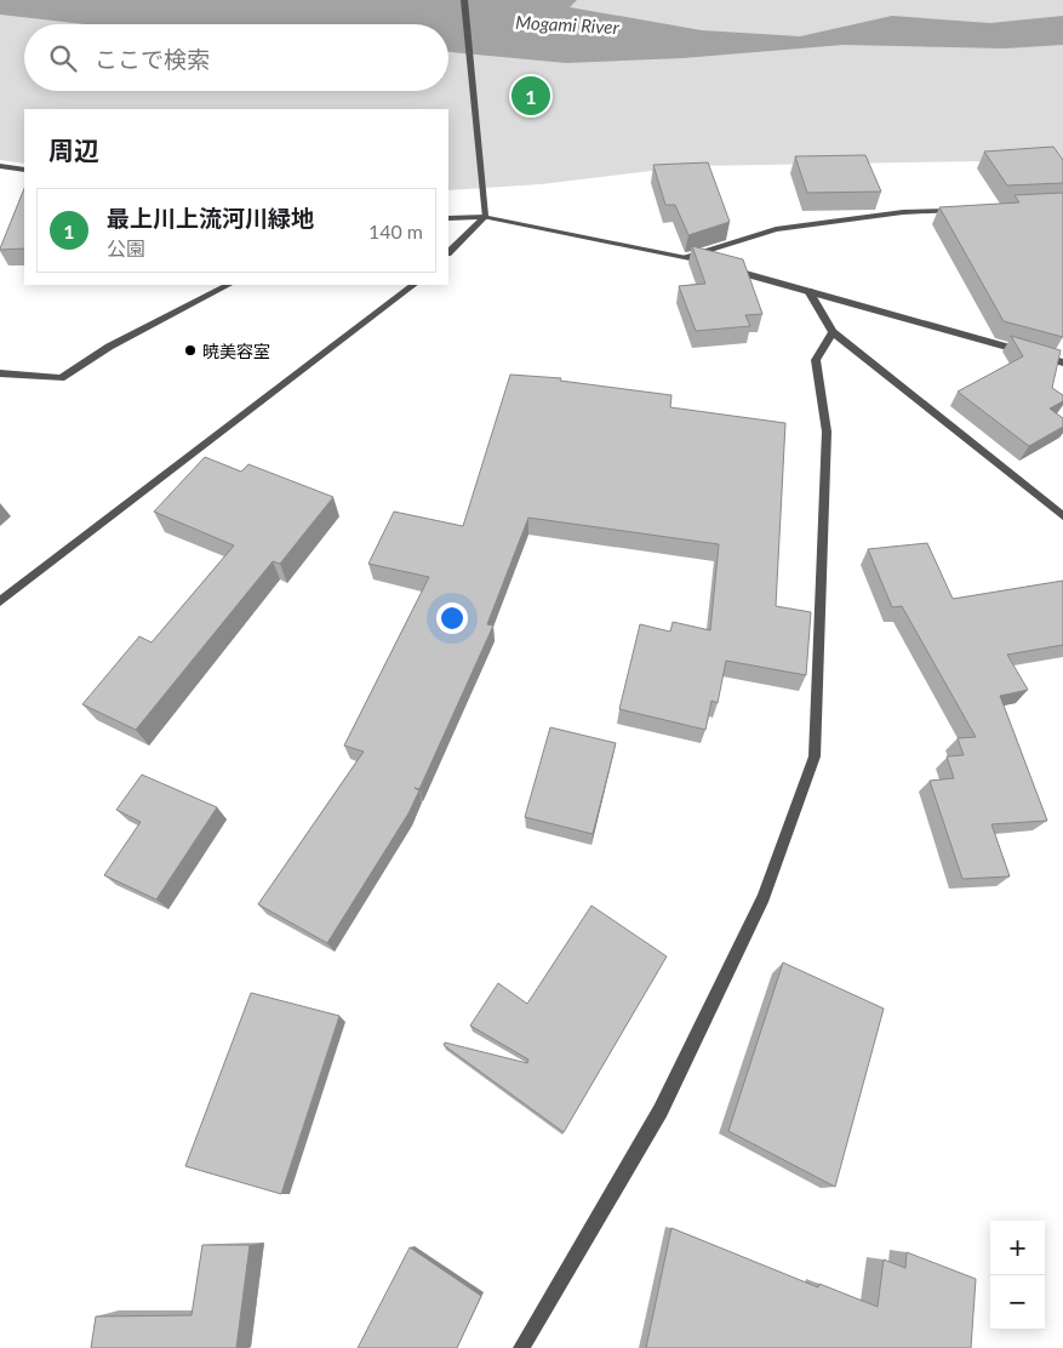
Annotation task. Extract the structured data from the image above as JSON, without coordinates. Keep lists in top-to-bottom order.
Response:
{
  "water": ["Mogami River"],
  "places": ["暁美容室"],
  "page": {
    "search": "ここで検索",
    "pins": "1",
    "heading": "周辺",
    "list": [
      {
        "mark": "1",
        "name": "最上川上流河川緑地",
        "note": "公園",
        "value": "140 m"
      }
    ],
    "map_buttons": ["+", "−"]
  }
}
